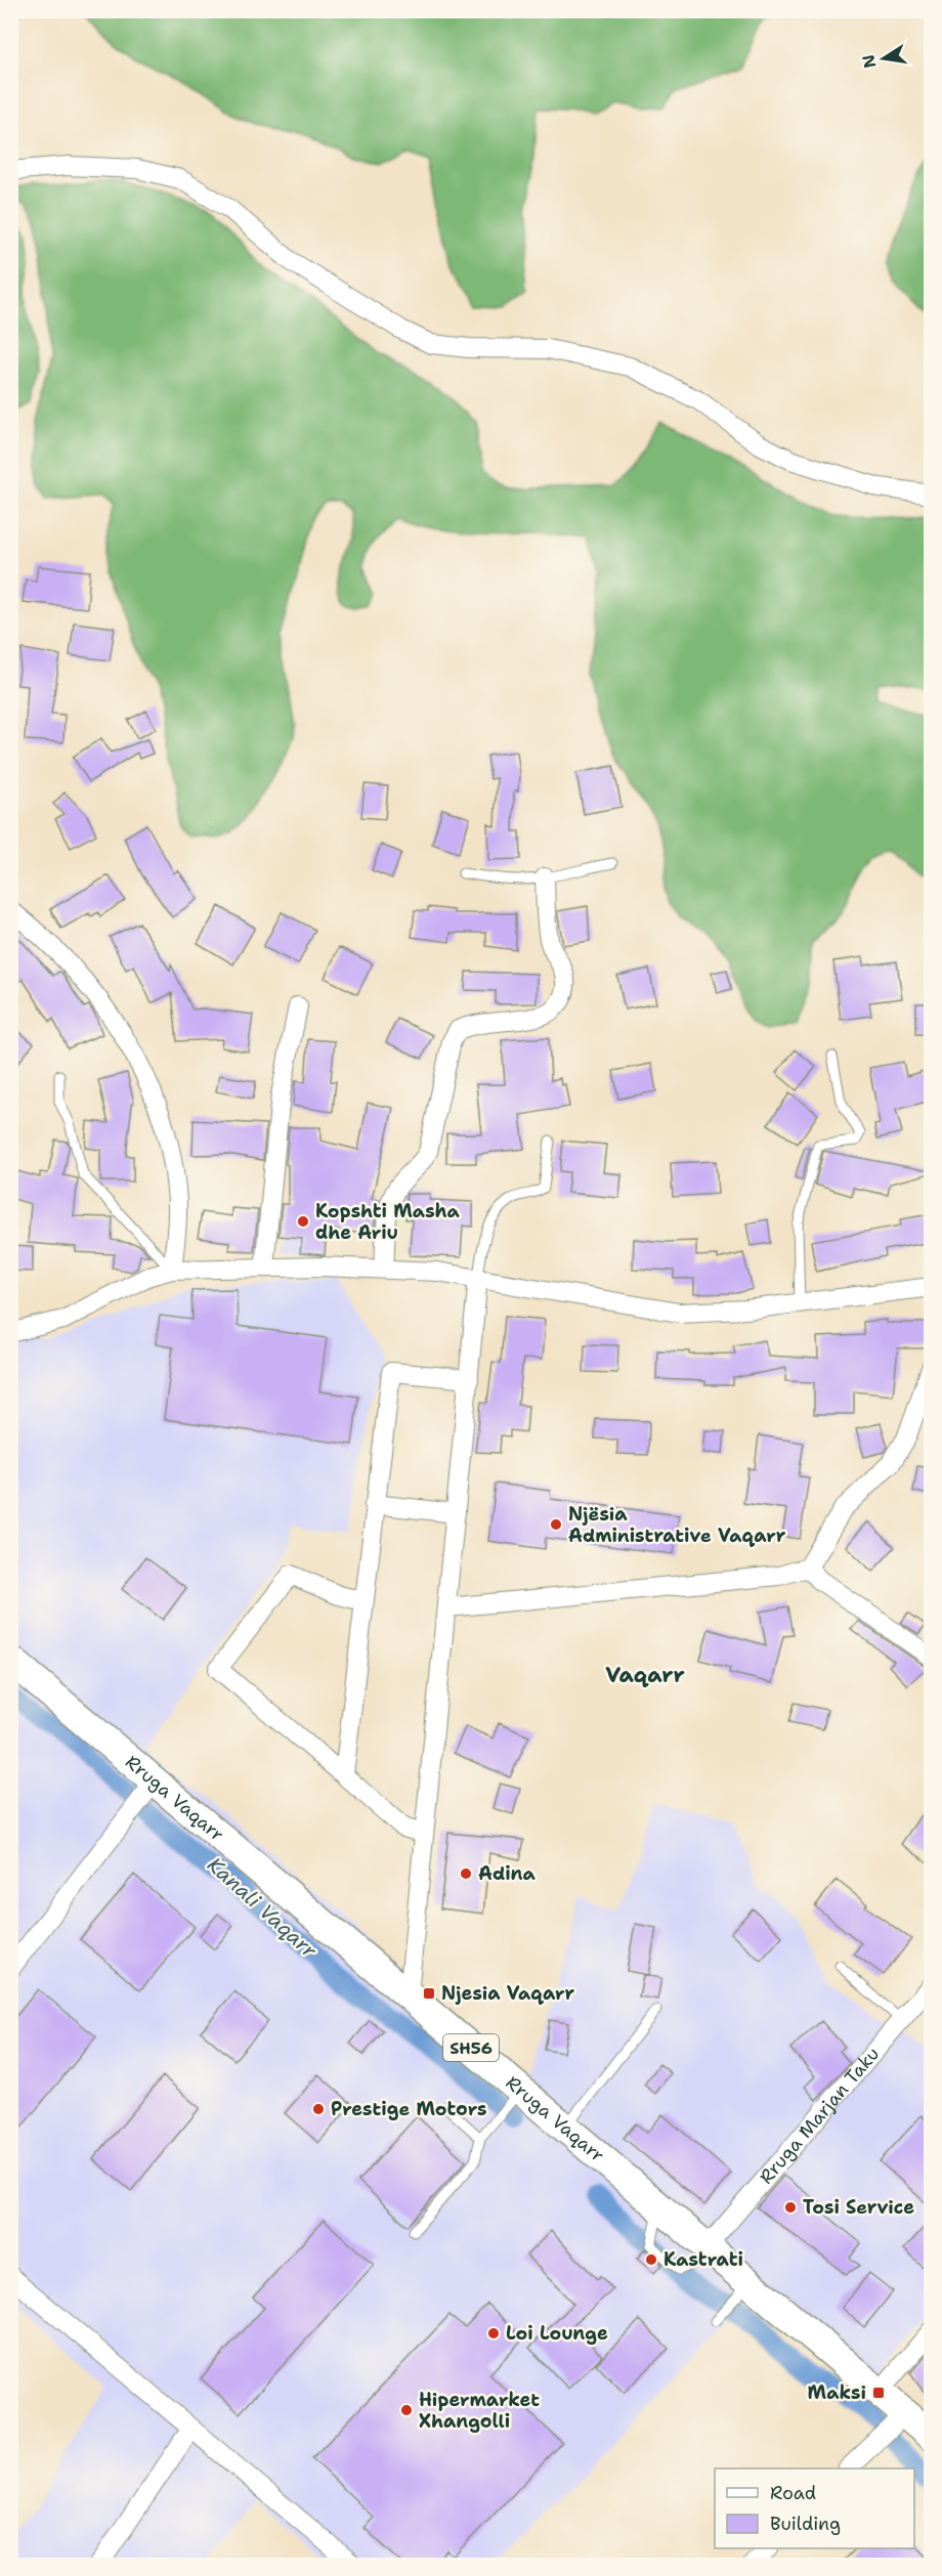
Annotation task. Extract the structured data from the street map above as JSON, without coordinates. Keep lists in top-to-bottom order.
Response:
{
  "streets": {
    "main road": ["Rruga Vaqarr", "SH56"],
    "street": ["Rruga Marjan Taku"]
  },
  "crossings": [
    ["Rruga Vaqarr", "Rruga Marjan Taku"]
  ],
  "districts": ["Vaqarr"],
  "water": ["Kanali Vaqarr"],
  "places": {
    "other": [
      "Kopshti Masha dhe Ariu",
      "Njësia Administrative Vaqarr",
      "Adina",
      "Prestige Motors",
      "Tosi Service",
      "Kastrati",
      "Loi Lounge",
      "Hipermarket Xhangolli"
    ],
    "transit": ["Njesia Vaqarr", "Maksi"]
  },
  "legend": ["Road", "Building"],
  "north": "left"
}
